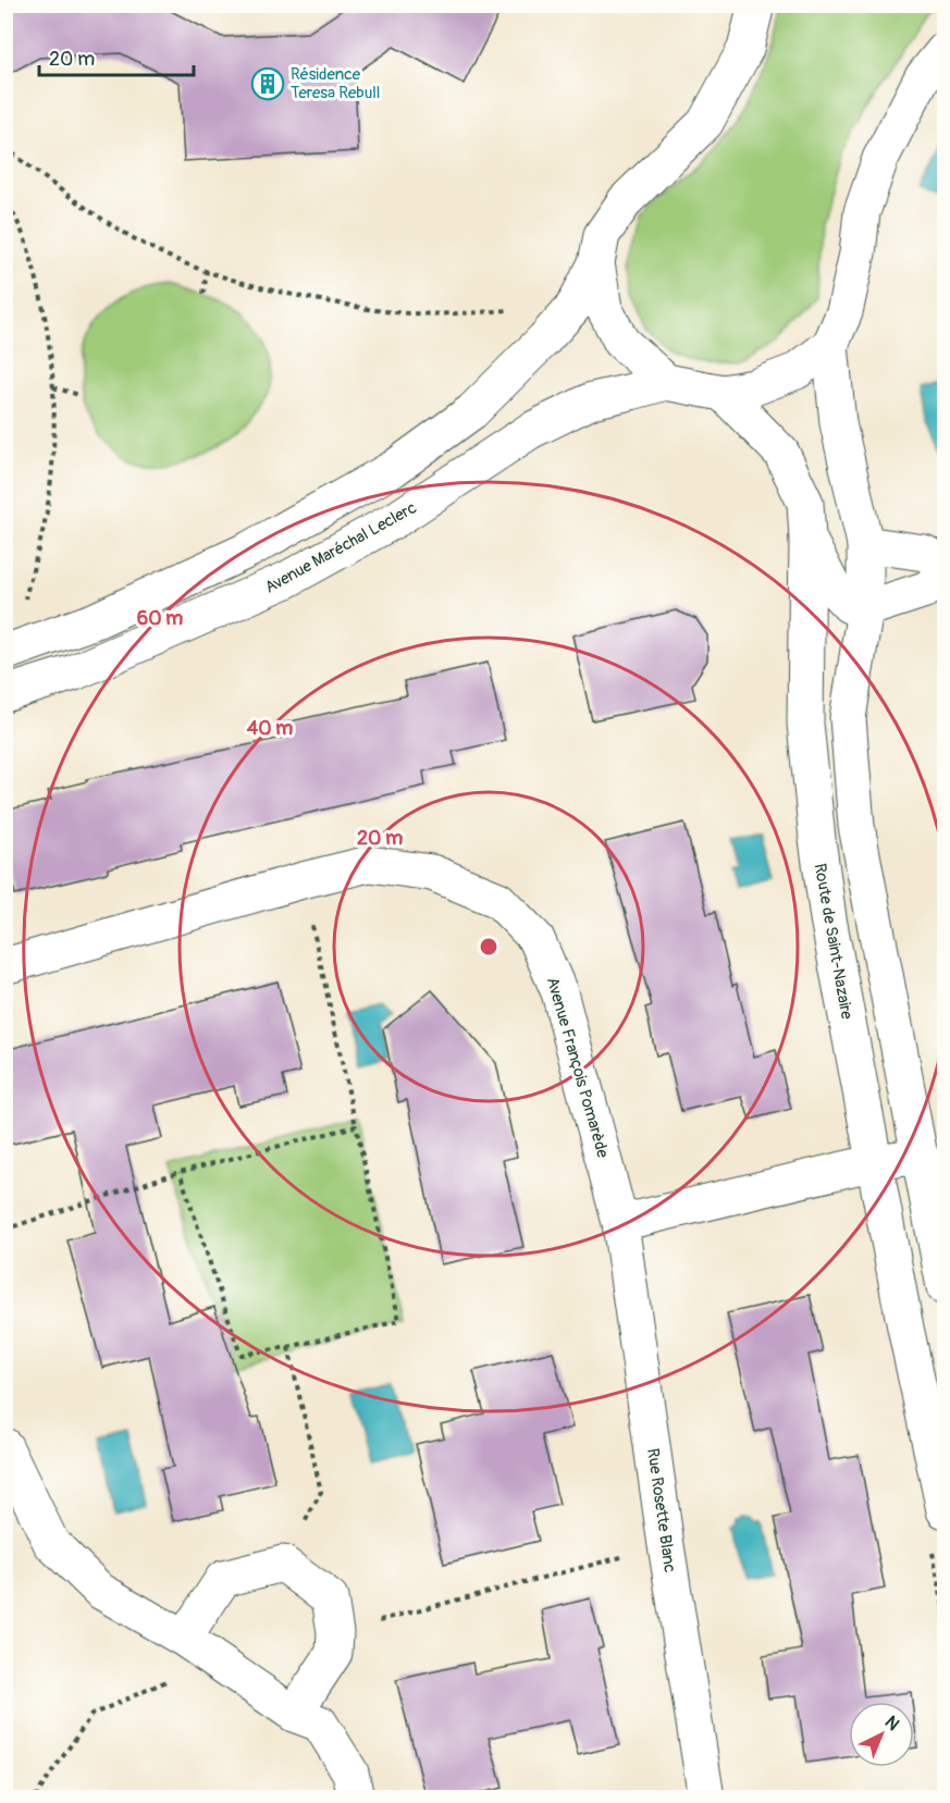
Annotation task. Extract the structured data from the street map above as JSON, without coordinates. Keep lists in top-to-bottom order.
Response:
{
  "streets": {
    "street": [
      "Avenue Maréchal Leclerc",
      "Route de Saint-Nazaire",
      "Avenue François Pomarède",
      "Rue Rosette Blanc"
    ]
  },
  "crossings": [
    ["Avenue François Pomarède", "Rue Rosette Blanc"]
  ],
  "places": {
    "building": ["Résidence Teresa Rebull"]
  },
  "scale_bar": "20 m",
  "north": "top right",
  "rings": ["60 m", "40 m", "20 m"]
}
